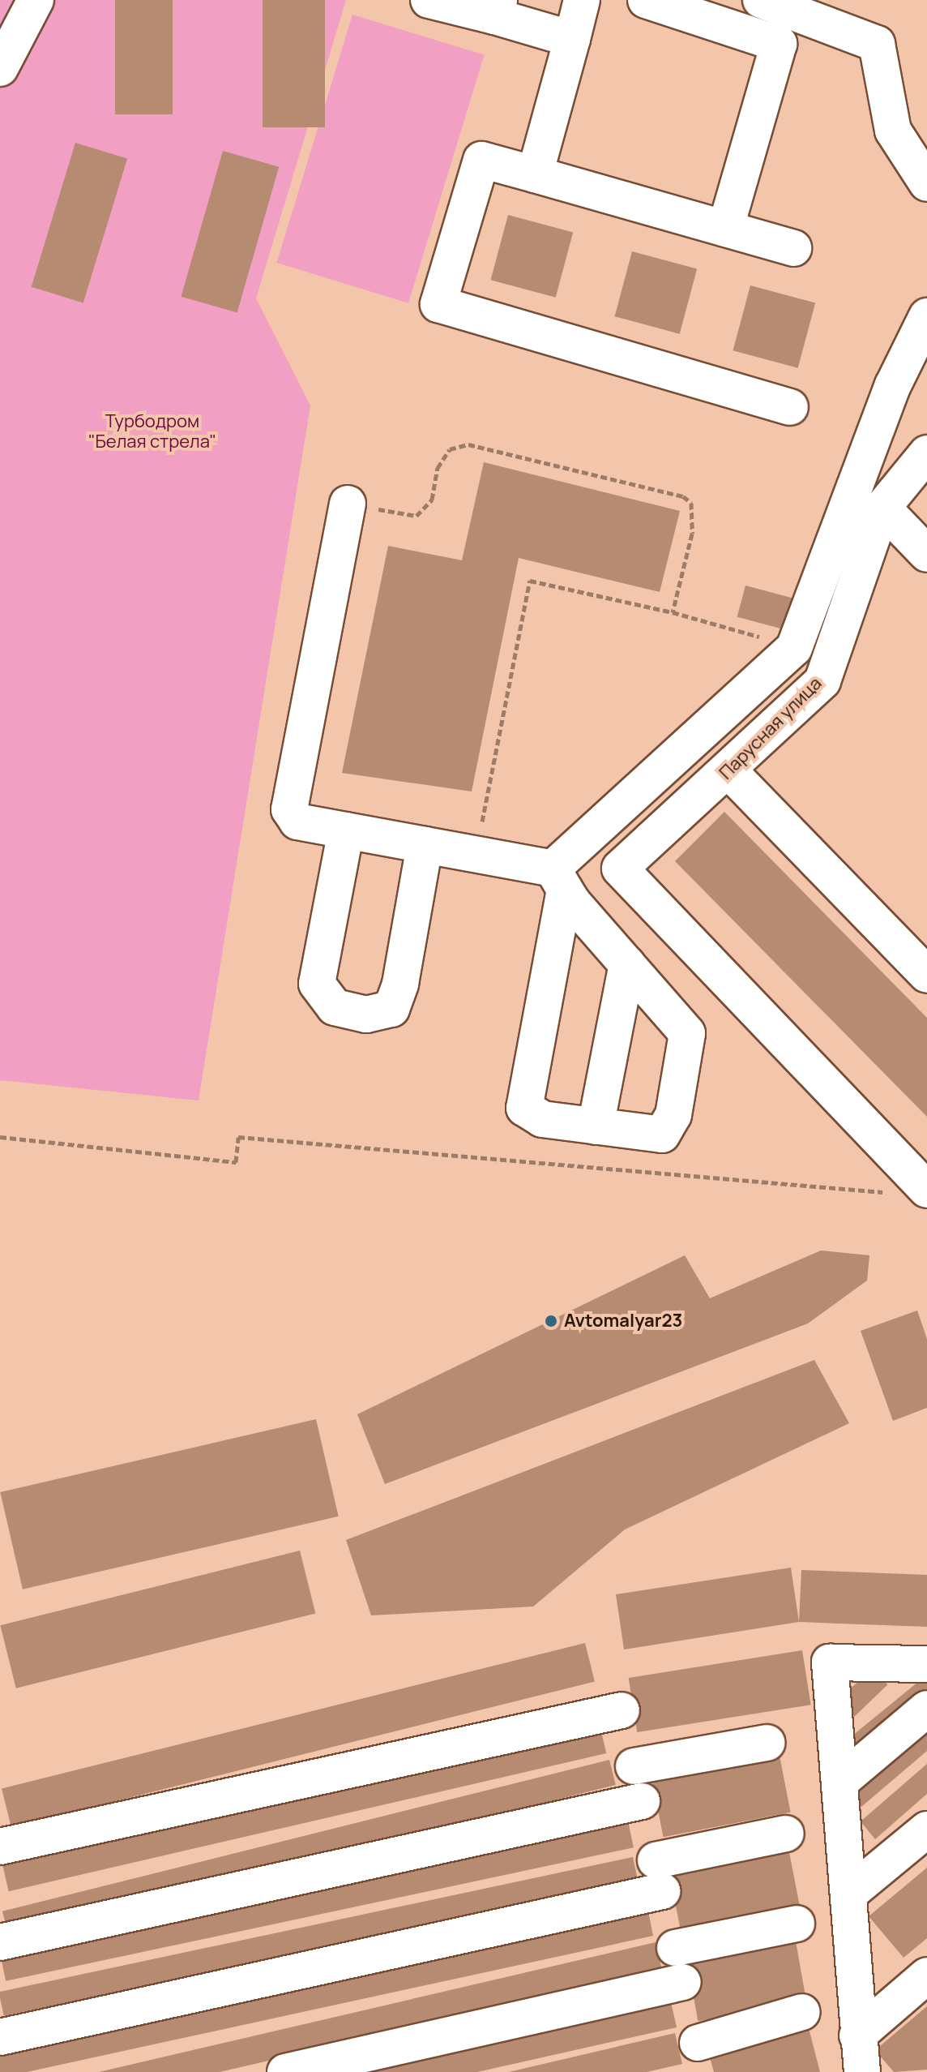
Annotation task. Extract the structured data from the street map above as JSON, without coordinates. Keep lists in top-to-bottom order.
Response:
{
  "streets": {
    "street": ["Парусная улица"]
  },
  "parks": ["Турбодром \"Белая стрела\""],
  "places": ["Avtomalyar23"]
}
